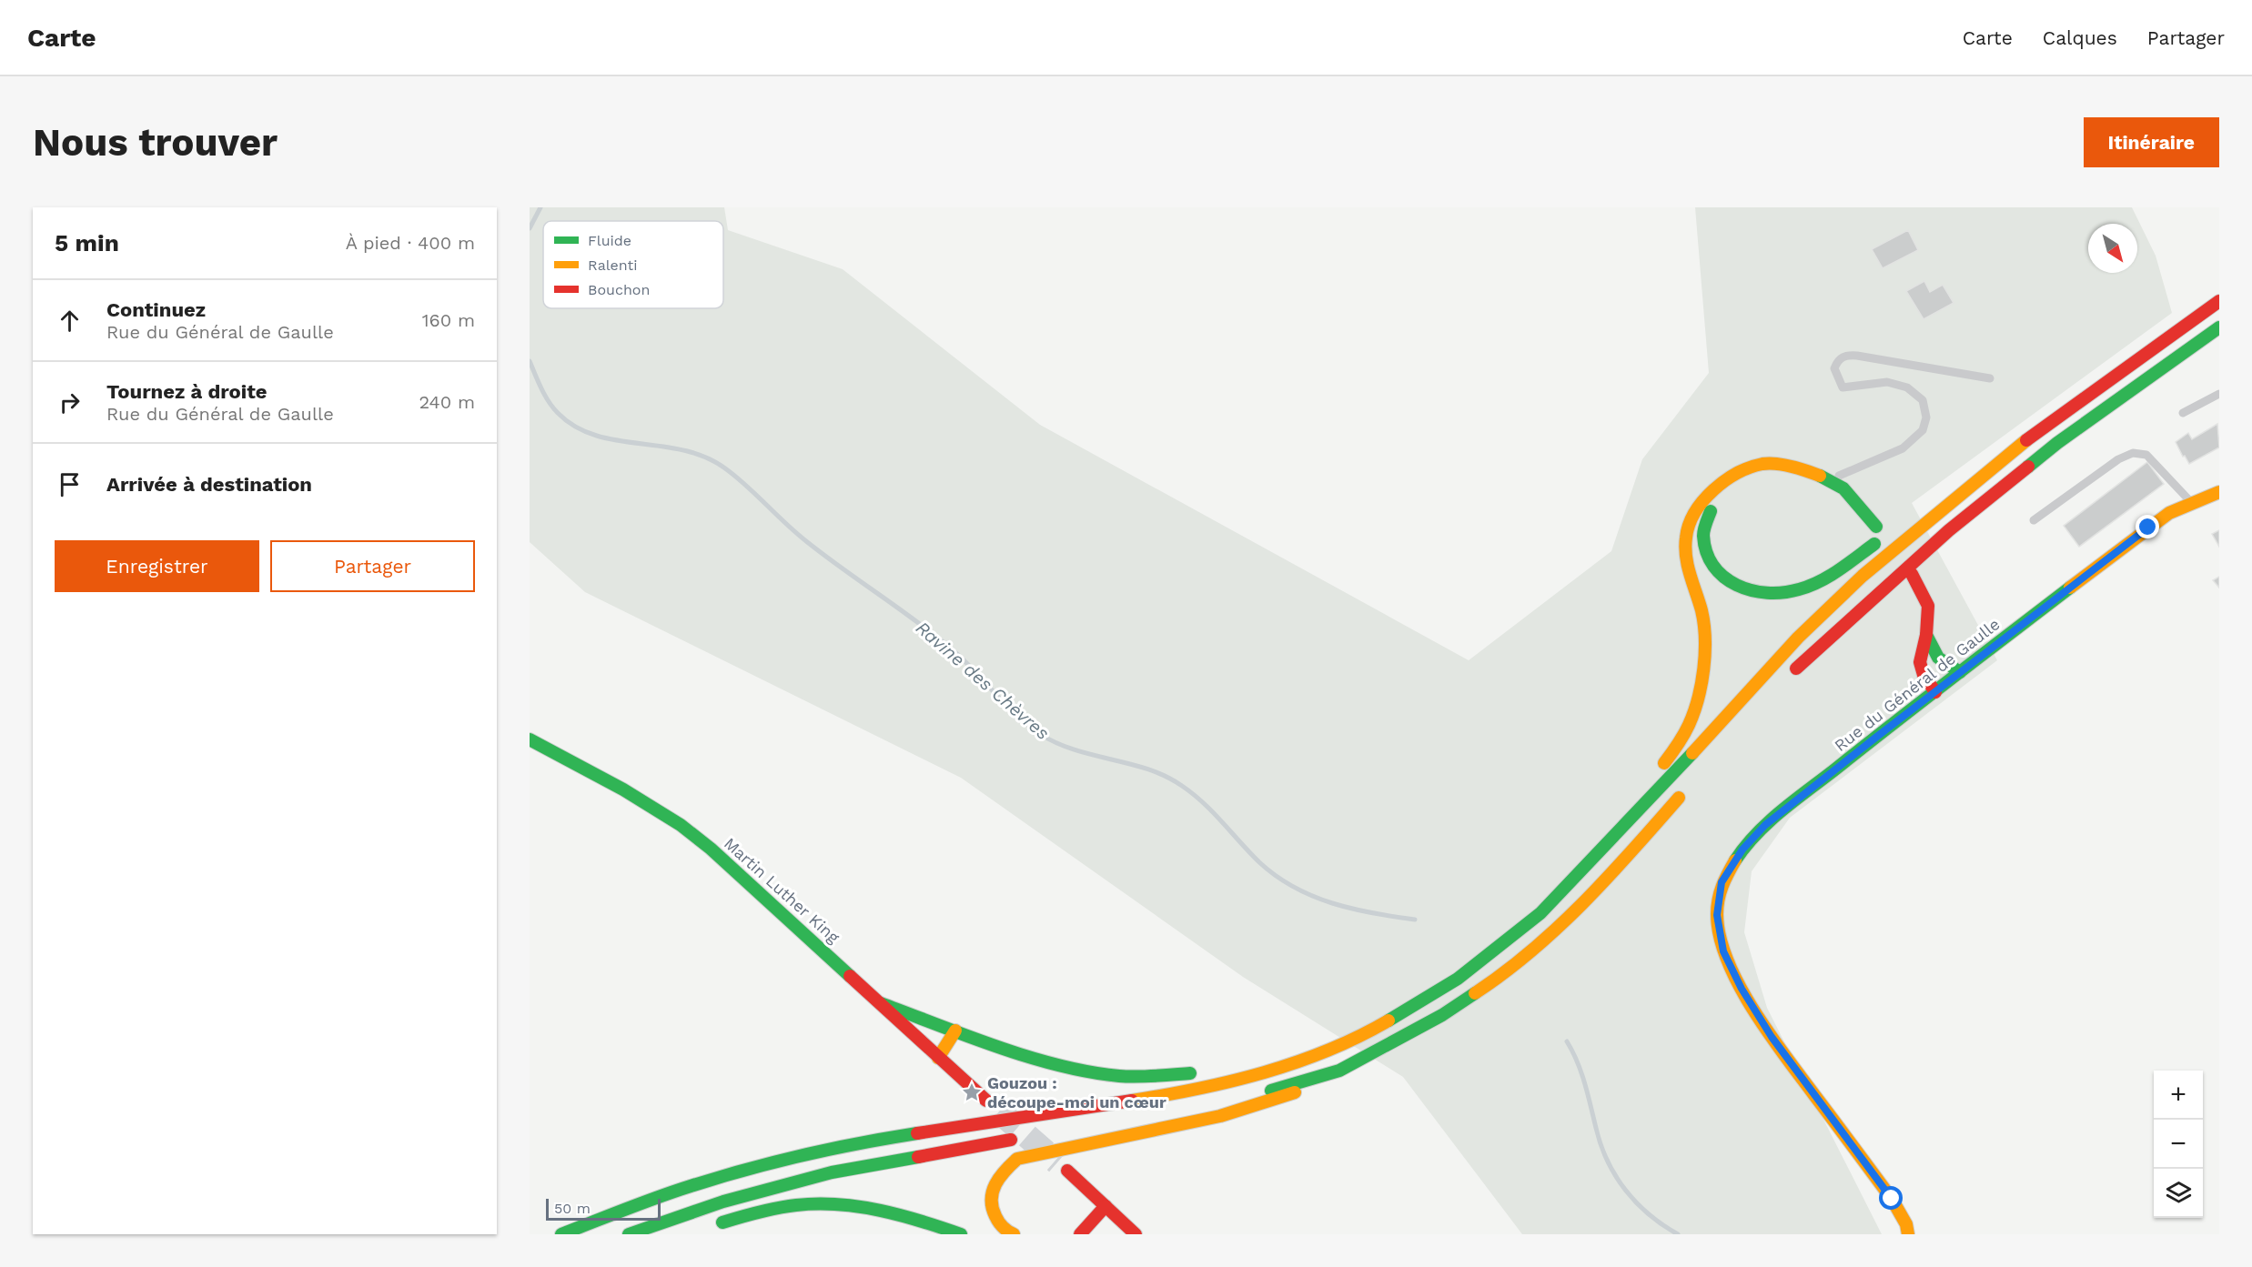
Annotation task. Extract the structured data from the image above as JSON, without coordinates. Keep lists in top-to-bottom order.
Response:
{
  "streets": {
    "main road": ["Rue du Général de Gaulle", "Martin Luther King"]
  },
  "water": ["Ravine des Chèvres"],
  "places": {
    "place": ["Gouzou : découpe-moi un cœur"]
  },
  "legend": ["Fluide", "Ralenti", "Bouchon"],
  "scale_bar": "50 m",
  "north": "bottom right",
  "page": {
    "header": "Carte",
    "nav": ["Carte", "Calques", "Partager"],
    "buttons": [
      "Itinéraire",
      ["Enregistrer", "Partager"]
    ],
    "title": "Nous trouver",
    "heading": ["5 min", "À pied · 400 m"],
    "list": [
      ["Continuez", "Rue du Général de Gaulle", "160 m"],
      ["Tournez à droite", "Rue du Général de Gaulle", "240 m"],
      "Arrivée à destination"
    ],
    "map_buttons": ["+", "−"],
    "scale": "50 m"
  }
}
